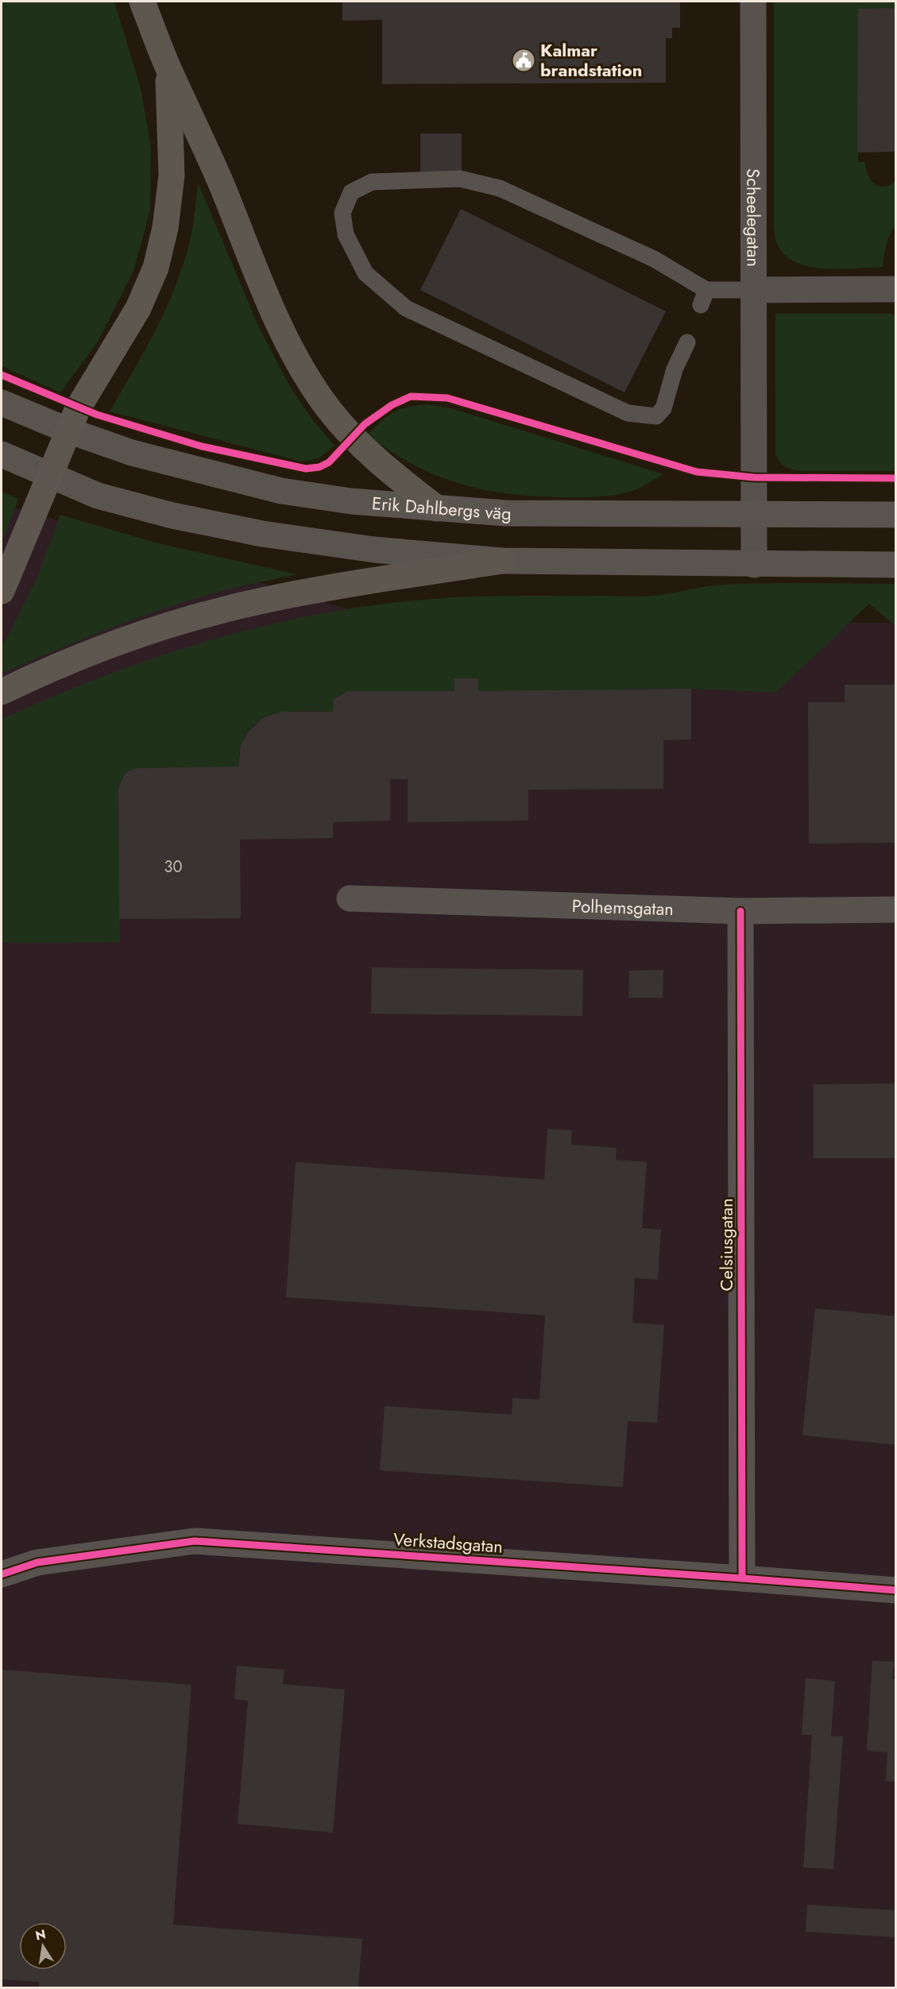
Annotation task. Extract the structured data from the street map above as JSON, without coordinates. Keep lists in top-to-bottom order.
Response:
{
  "streets": {
    "main road": ["Erik Dahlbergs väg"],
    "street": [
      "Scheelegatan",
      "Polhemsgatan",
      "Celsiusgatan",
      "Verkstadsgatan"
    ]
  },
  "crossings": [
    ["Polhemsgatan", "Celsiusgatan"],
    ["Celsiusgatan", "Verkstadsgatan"]
  ],
  "places": {
    "public building": ["Kalmar brandstation"]
  },
  "house_numbers": ["30"],
  "north": "top"
}
